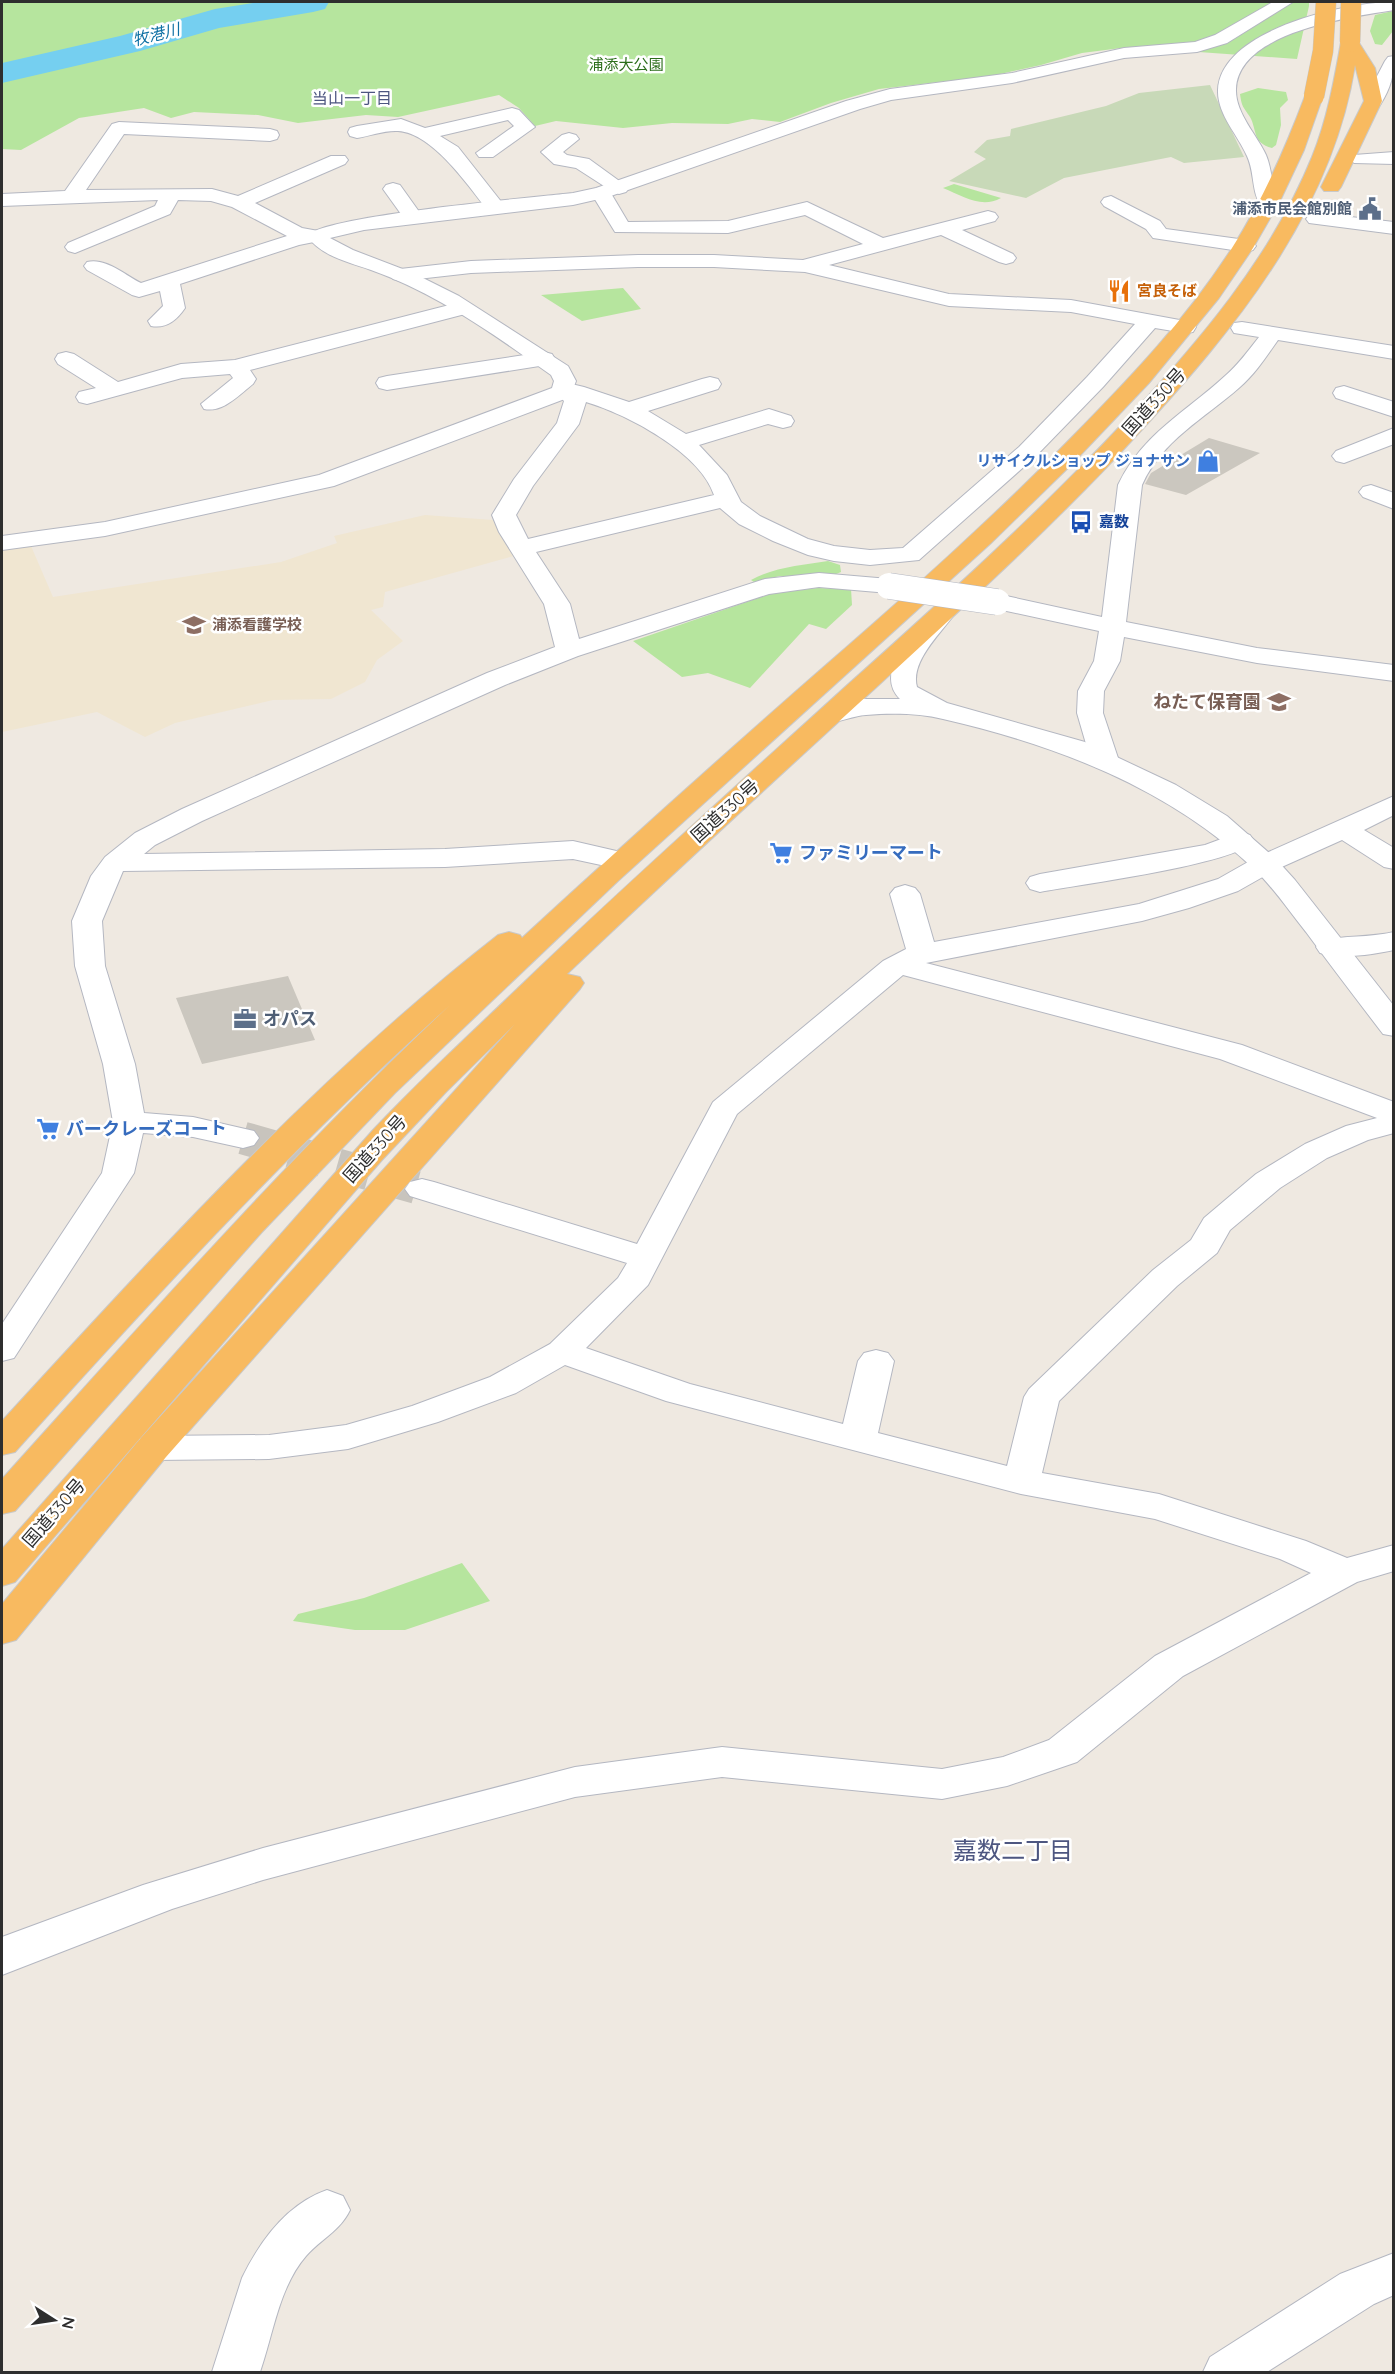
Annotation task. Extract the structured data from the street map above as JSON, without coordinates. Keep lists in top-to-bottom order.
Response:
{
  "streets": {
    "highway": ["国道330号"]
  },
  "districts": ["当山一丁目", "嘉数二丁目"],
  "water": ["牧港川"],
  "parks": ["浦添大公園"],
  "places": {
    "public building": ["浦添市民会館別館"],
    "restaurant": ["宮良そば"],
    "shop": ["リサイクルショップ ジョナサン"],
    "bus stop": ["嘉数"],
    "school or university": ["浦添看護学校", "ねたて保育園"],
    "supermarket": ["ファミリーマート", "バークレーズコート"],
    "office": ["オパス"]
  },
  "north": "right"
}
